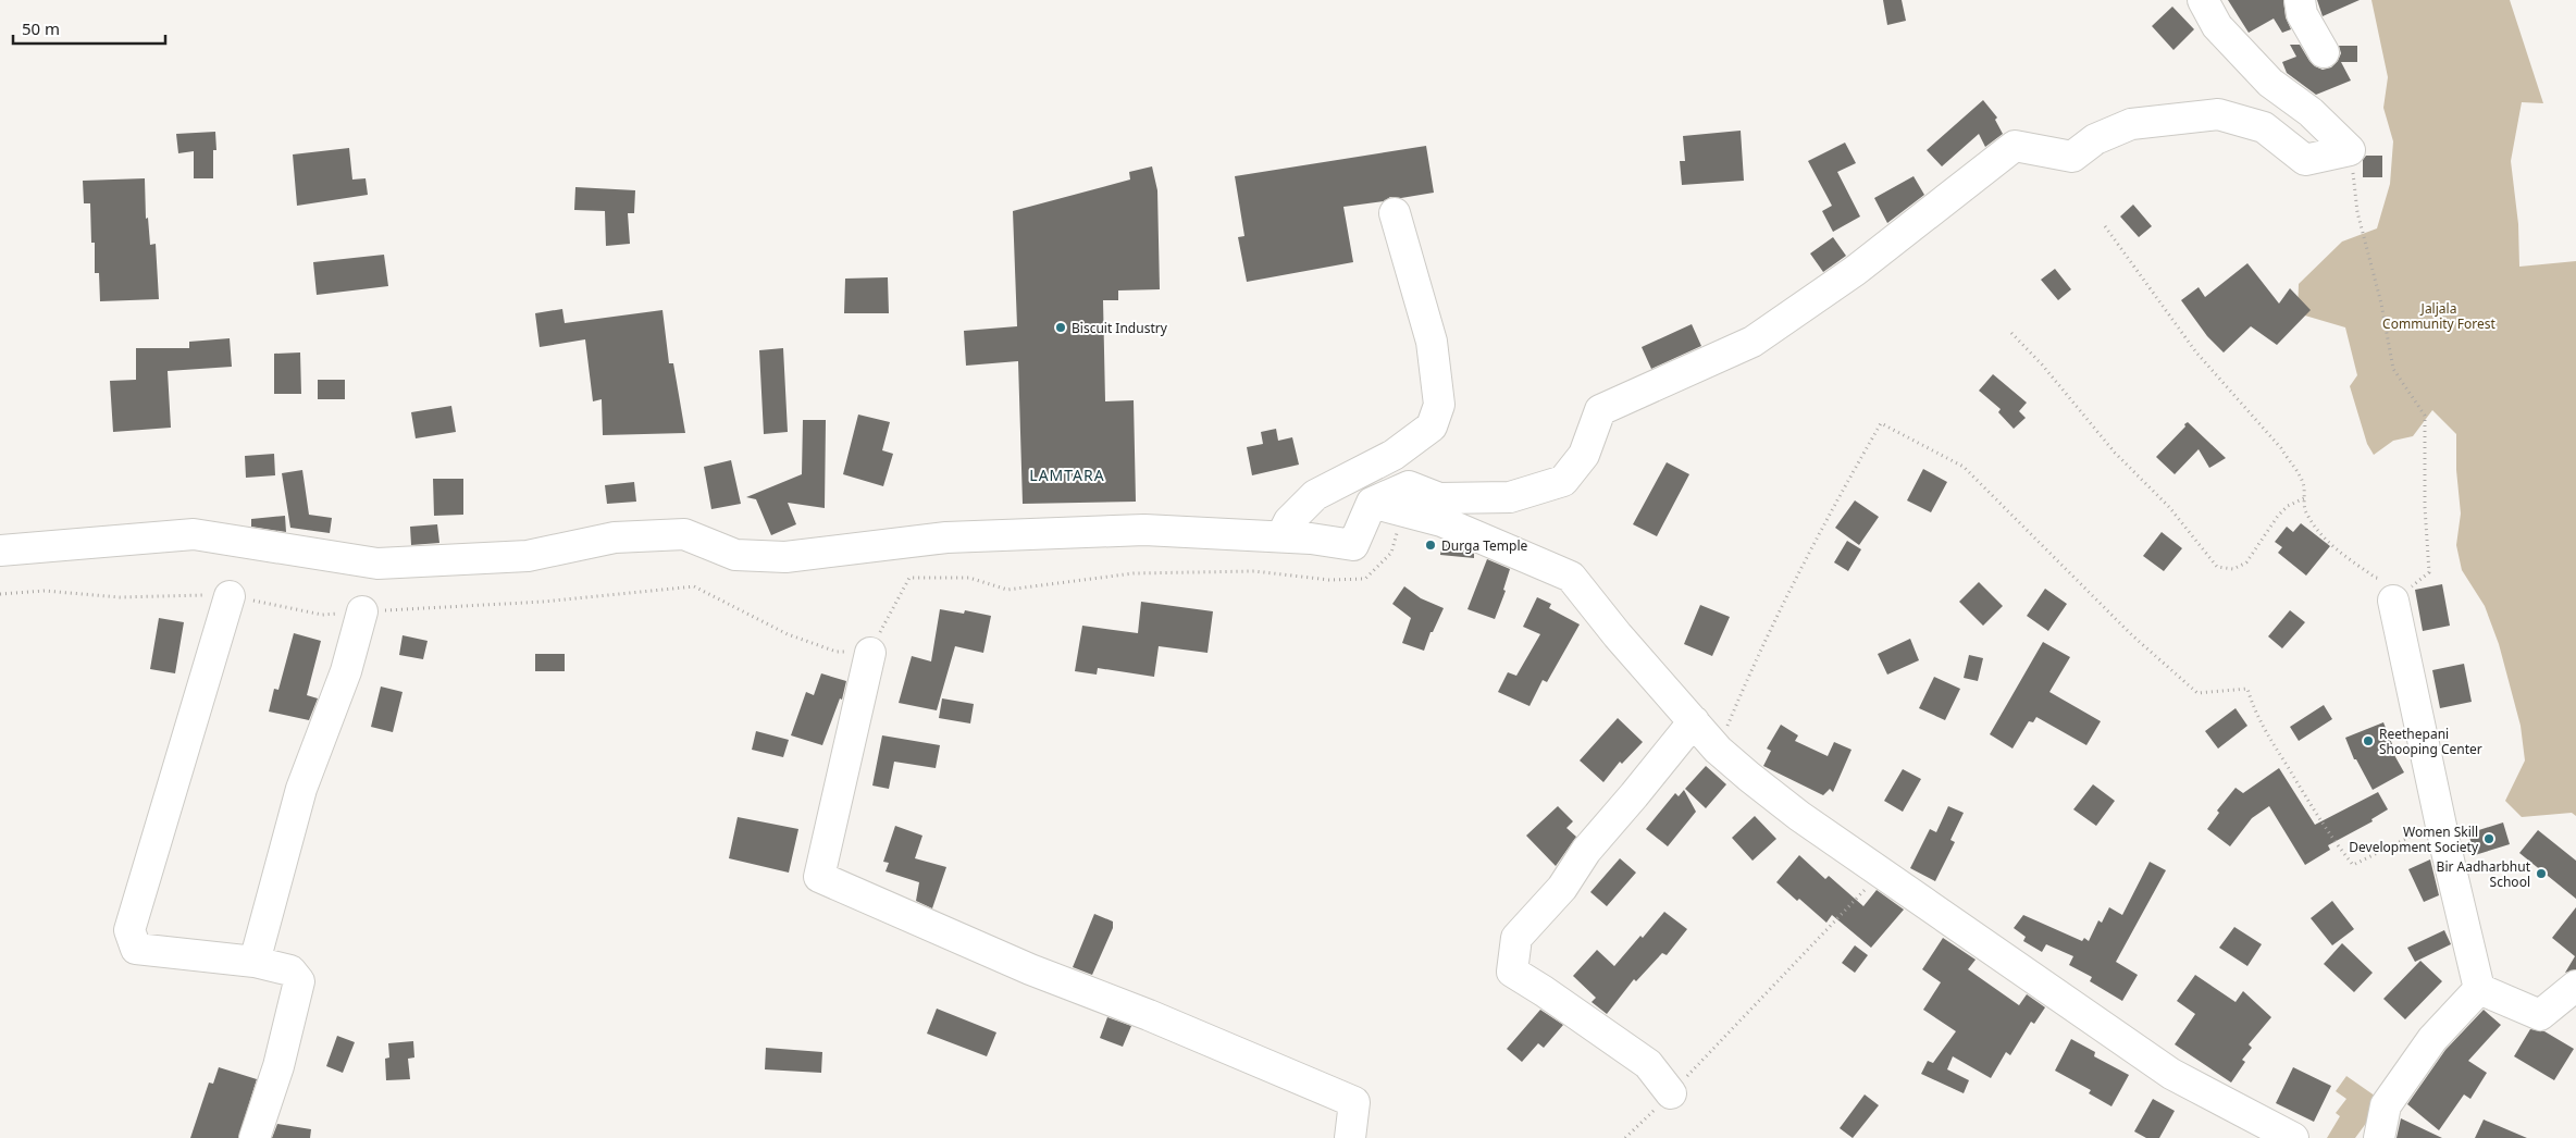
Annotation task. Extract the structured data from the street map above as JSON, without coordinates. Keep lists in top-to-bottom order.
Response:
{
  "districts": ["LAMTARA"],
  "parks": ["Jaljala Community Forest"],
  "places": [
    "Biscuit Industry",
    "Durga Temple",
    "Reethepani Shooping Center",
    "Women Skill Development Society",
    "Bir Aadharbhut School"
  ],
  "scale_bar": "50 m"
}
